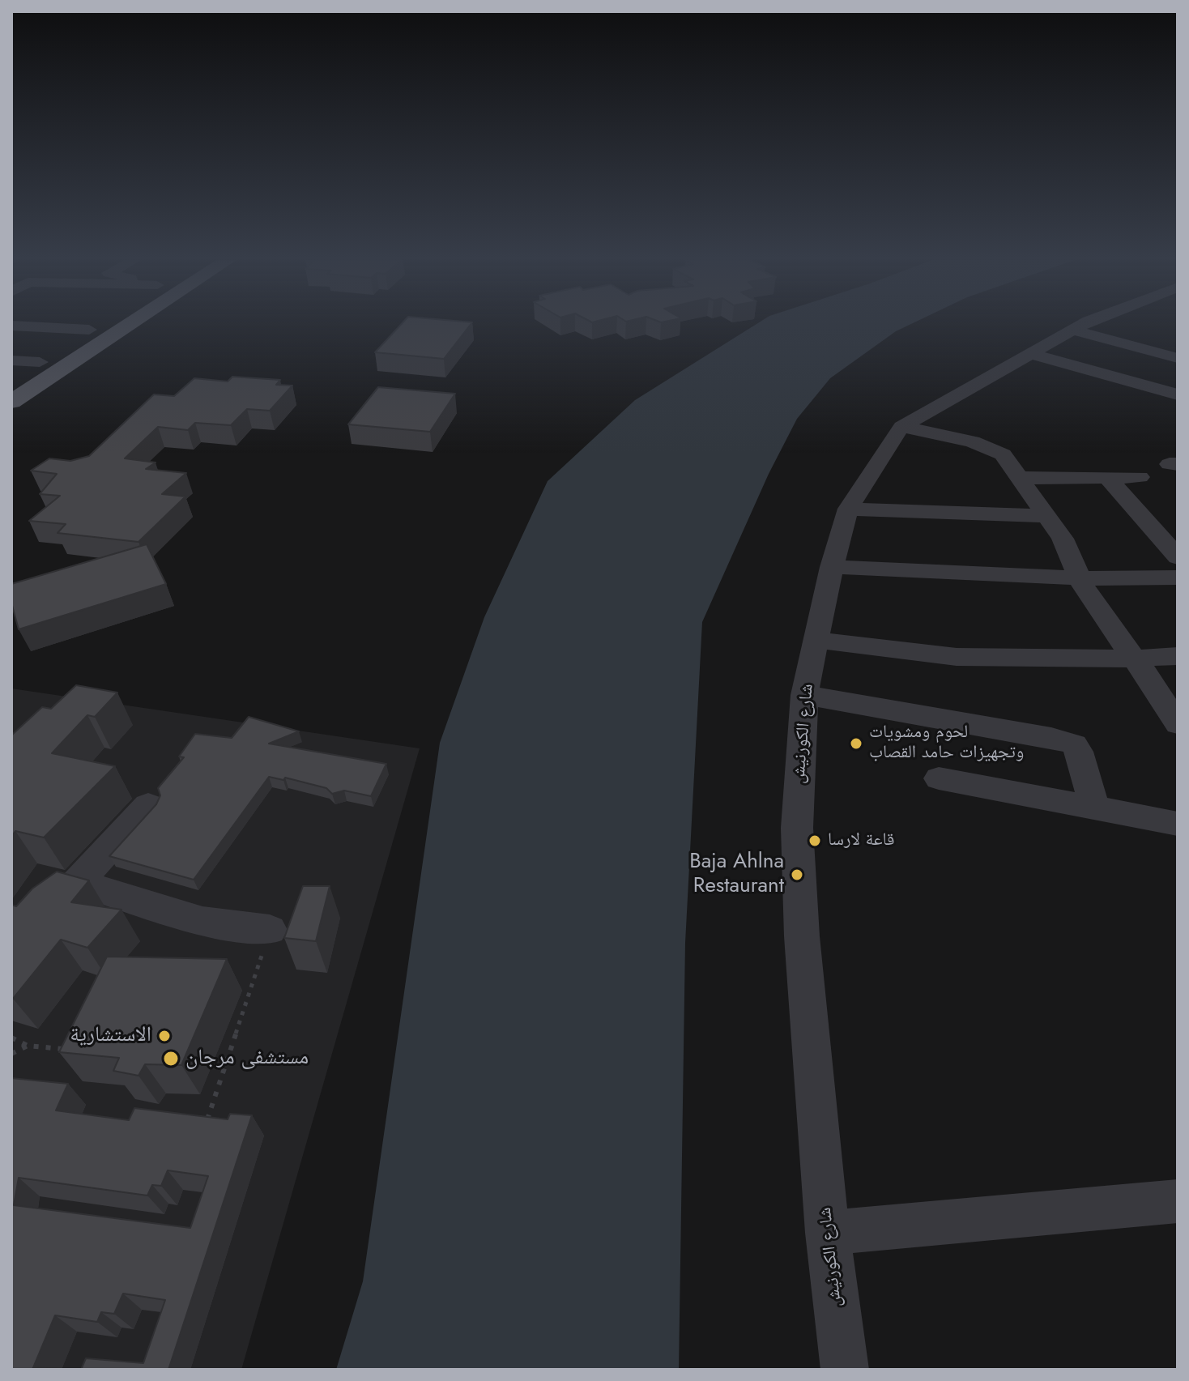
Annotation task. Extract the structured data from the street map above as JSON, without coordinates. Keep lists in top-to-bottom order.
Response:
{
  "streets": {
    "street": ["شارع الكورنيش"]
  },
  "places": [
    "لحوم ومشويات وتجهيزات حامد القصاب",
    "قاعة لارسا",
    "Baja Ahlna Restaurant",
    "الاستشارية",
    "مستشفى مرجان"
  ]
}
